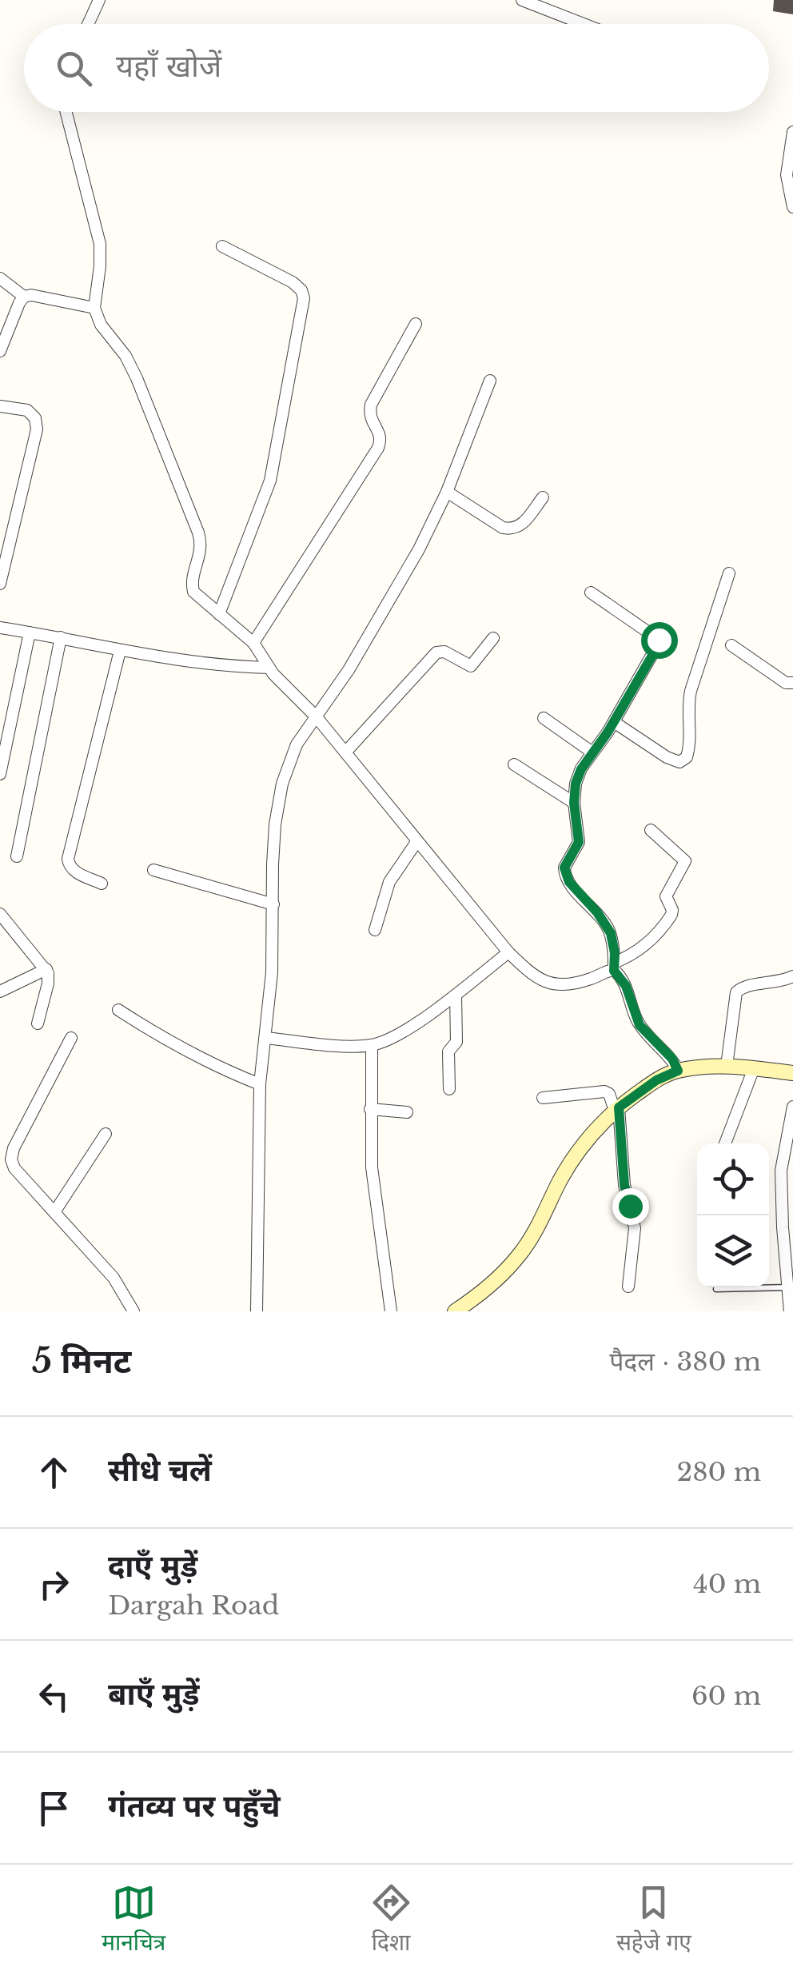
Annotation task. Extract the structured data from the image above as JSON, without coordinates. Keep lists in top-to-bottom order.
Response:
{
  "page": {
    "search": "यहाँ खोजें",
    "heading": ["5 मिनट", "पैदल · 380 m"],
    "list": [
      ["सीधे चलें", "280 m"],
      ["दाएँ मुड़ें", "Dargah Road", "40 m"],
      ["बाएँ मुड़ें", "60 m"],
      "गंतव्य पर पहुँचे"
    ],
    "nav": ["मानचित्र", "दिशा", "सहेजे गए"]
  }
}
